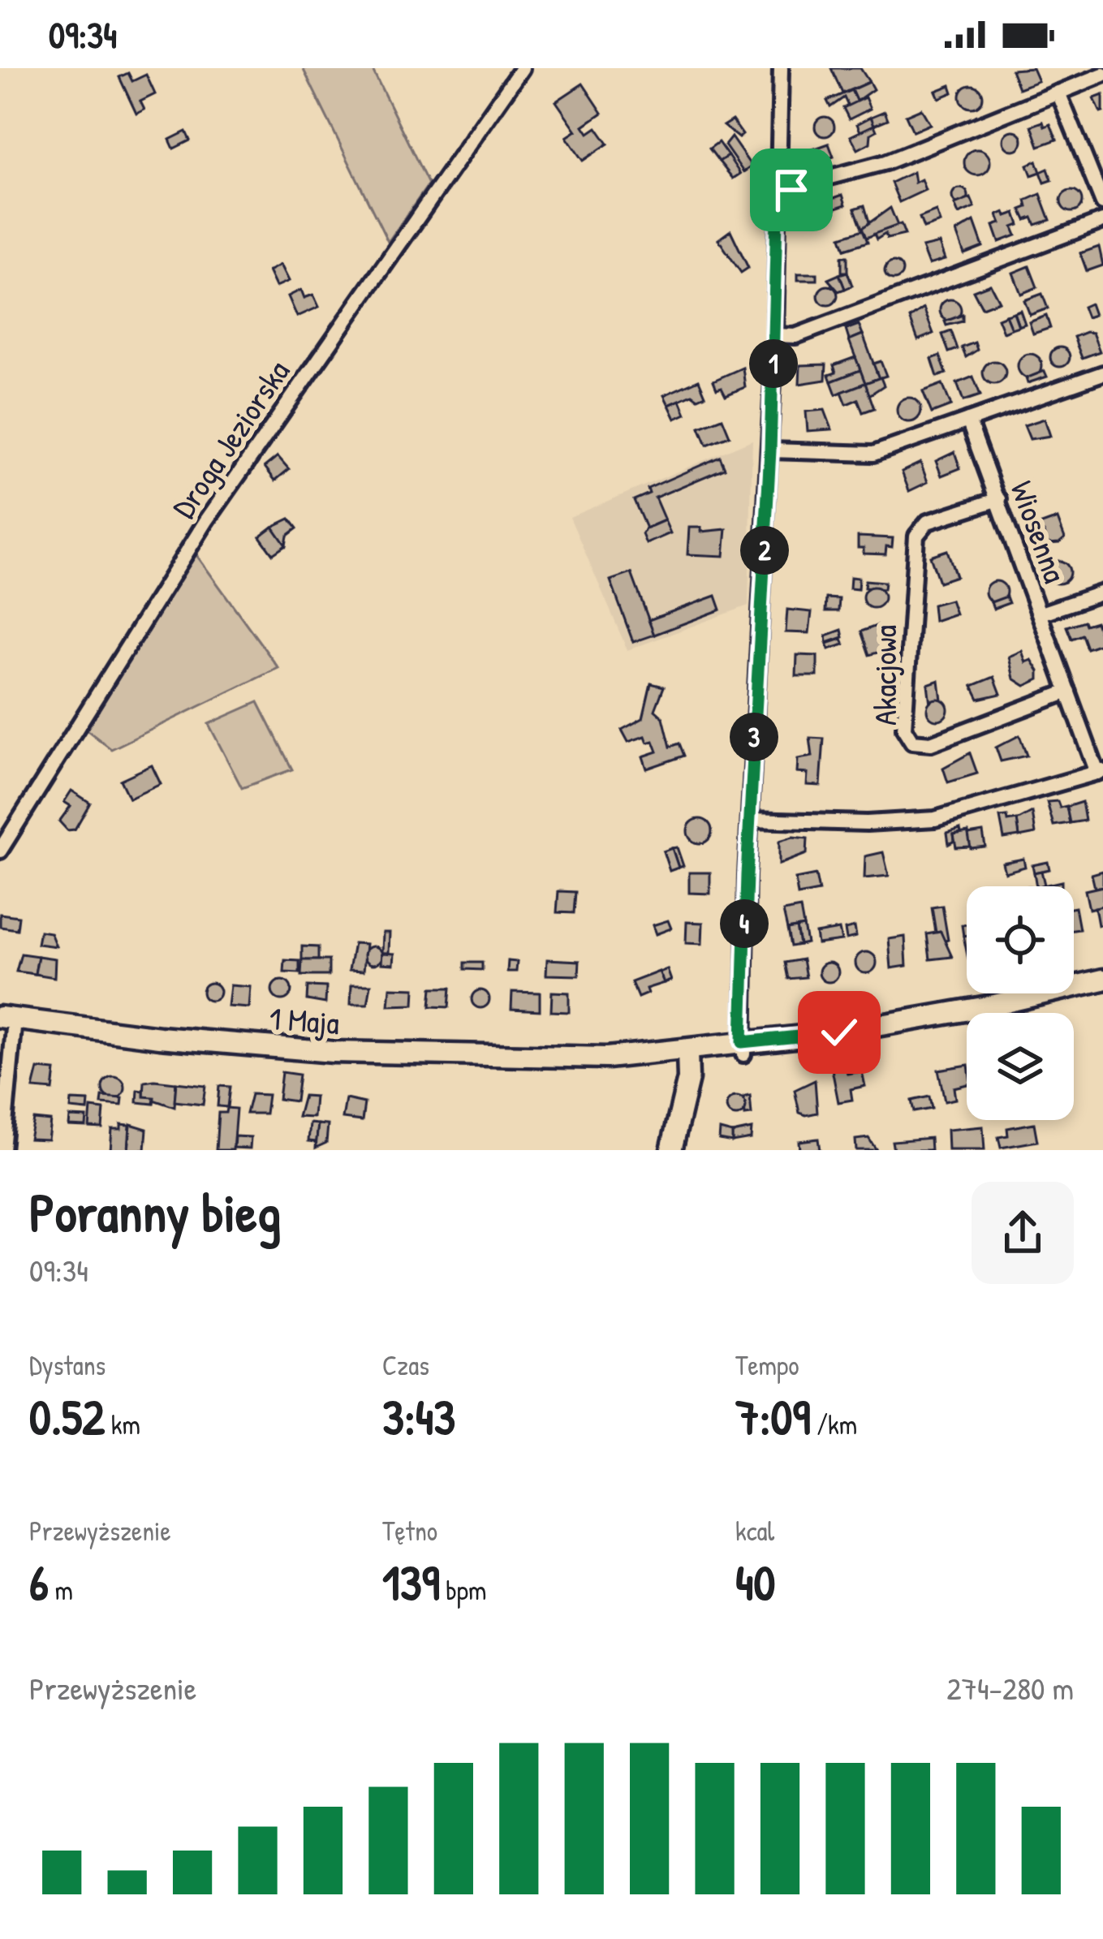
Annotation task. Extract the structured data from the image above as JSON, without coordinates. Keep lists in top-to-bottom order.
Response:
{
  "streets": {
    "main road": ["1 Maja"],
    "street": ["Droga Jeziorska", "Wiosenna", "Akacjowa"]
  },
  "crossings": [
    ["Wiosenna", "Akacjowa"]
  ],
  "page": {
    "status": "09:34",
    "pins": [
      "1",
      "2",
      "3",
      "4"
    ],
    "heading": ["Poranny bieg", "09:34"],
    "stats": [
      ["Dystans", "0.52 km"],
      ["Czas", "3:43"],
      ["Tempo", "7:09 /km"],
      ["Przewyższenie", "6 m"],
      ["Tętno", "139 bpm"],
      ["kcal", "40"]
    ],
    "chart": ["Przewyższenie", "274–280 m"]
  }
}
